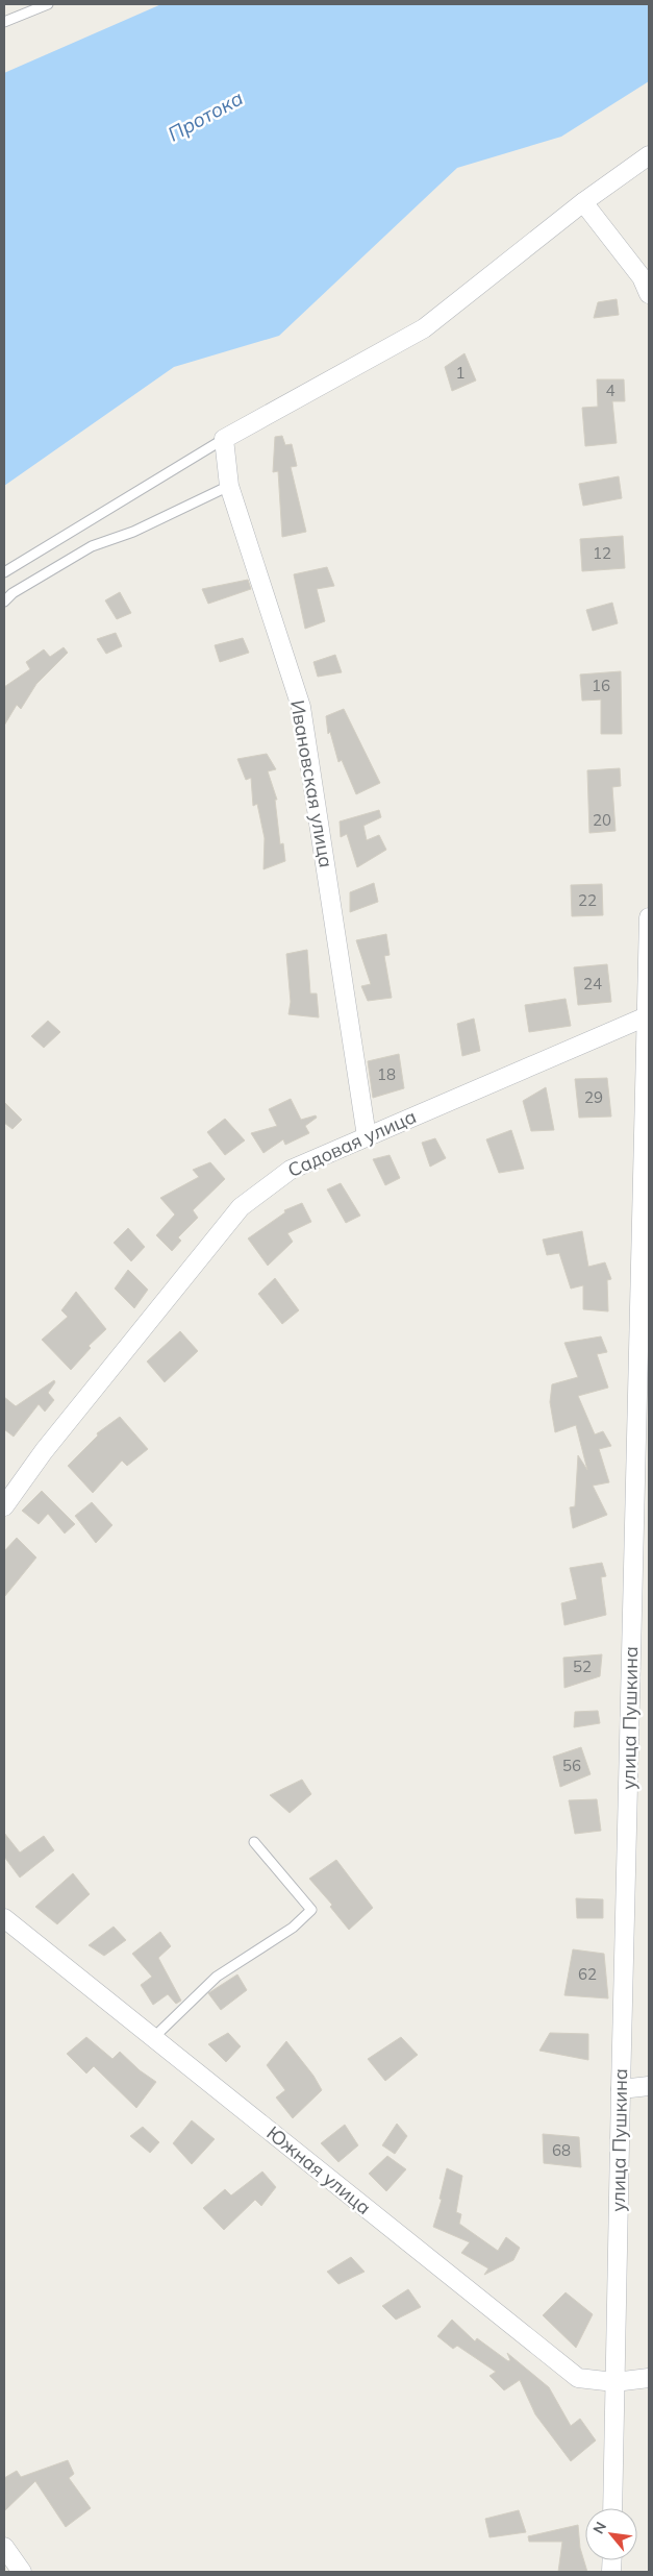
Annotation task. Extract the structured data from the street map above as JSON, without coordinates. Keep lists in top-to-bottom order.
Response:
{
  "streets": {
    "street": [
      "Ивановская улица",
      "Садовая улица",
      "улица Пушкина",
      "Южная улица"
    ]
  },
  "crossings": [
    ["Ивановская улица", "Садовая улица"],
    ["Садовая улица", "улица Пушкина"],
    ["улица Пушкина", "Южная улица"]
  ],
  "water": ["Протока"],
  "house_numbers": [
    "1",
    "4",
    "12",
    "16",
    "20",
    "22",
    "24",
    "18",
    "29",
    "52",
    "56",
    "62",
    "68"
  ],
  "north": "top left"
}
